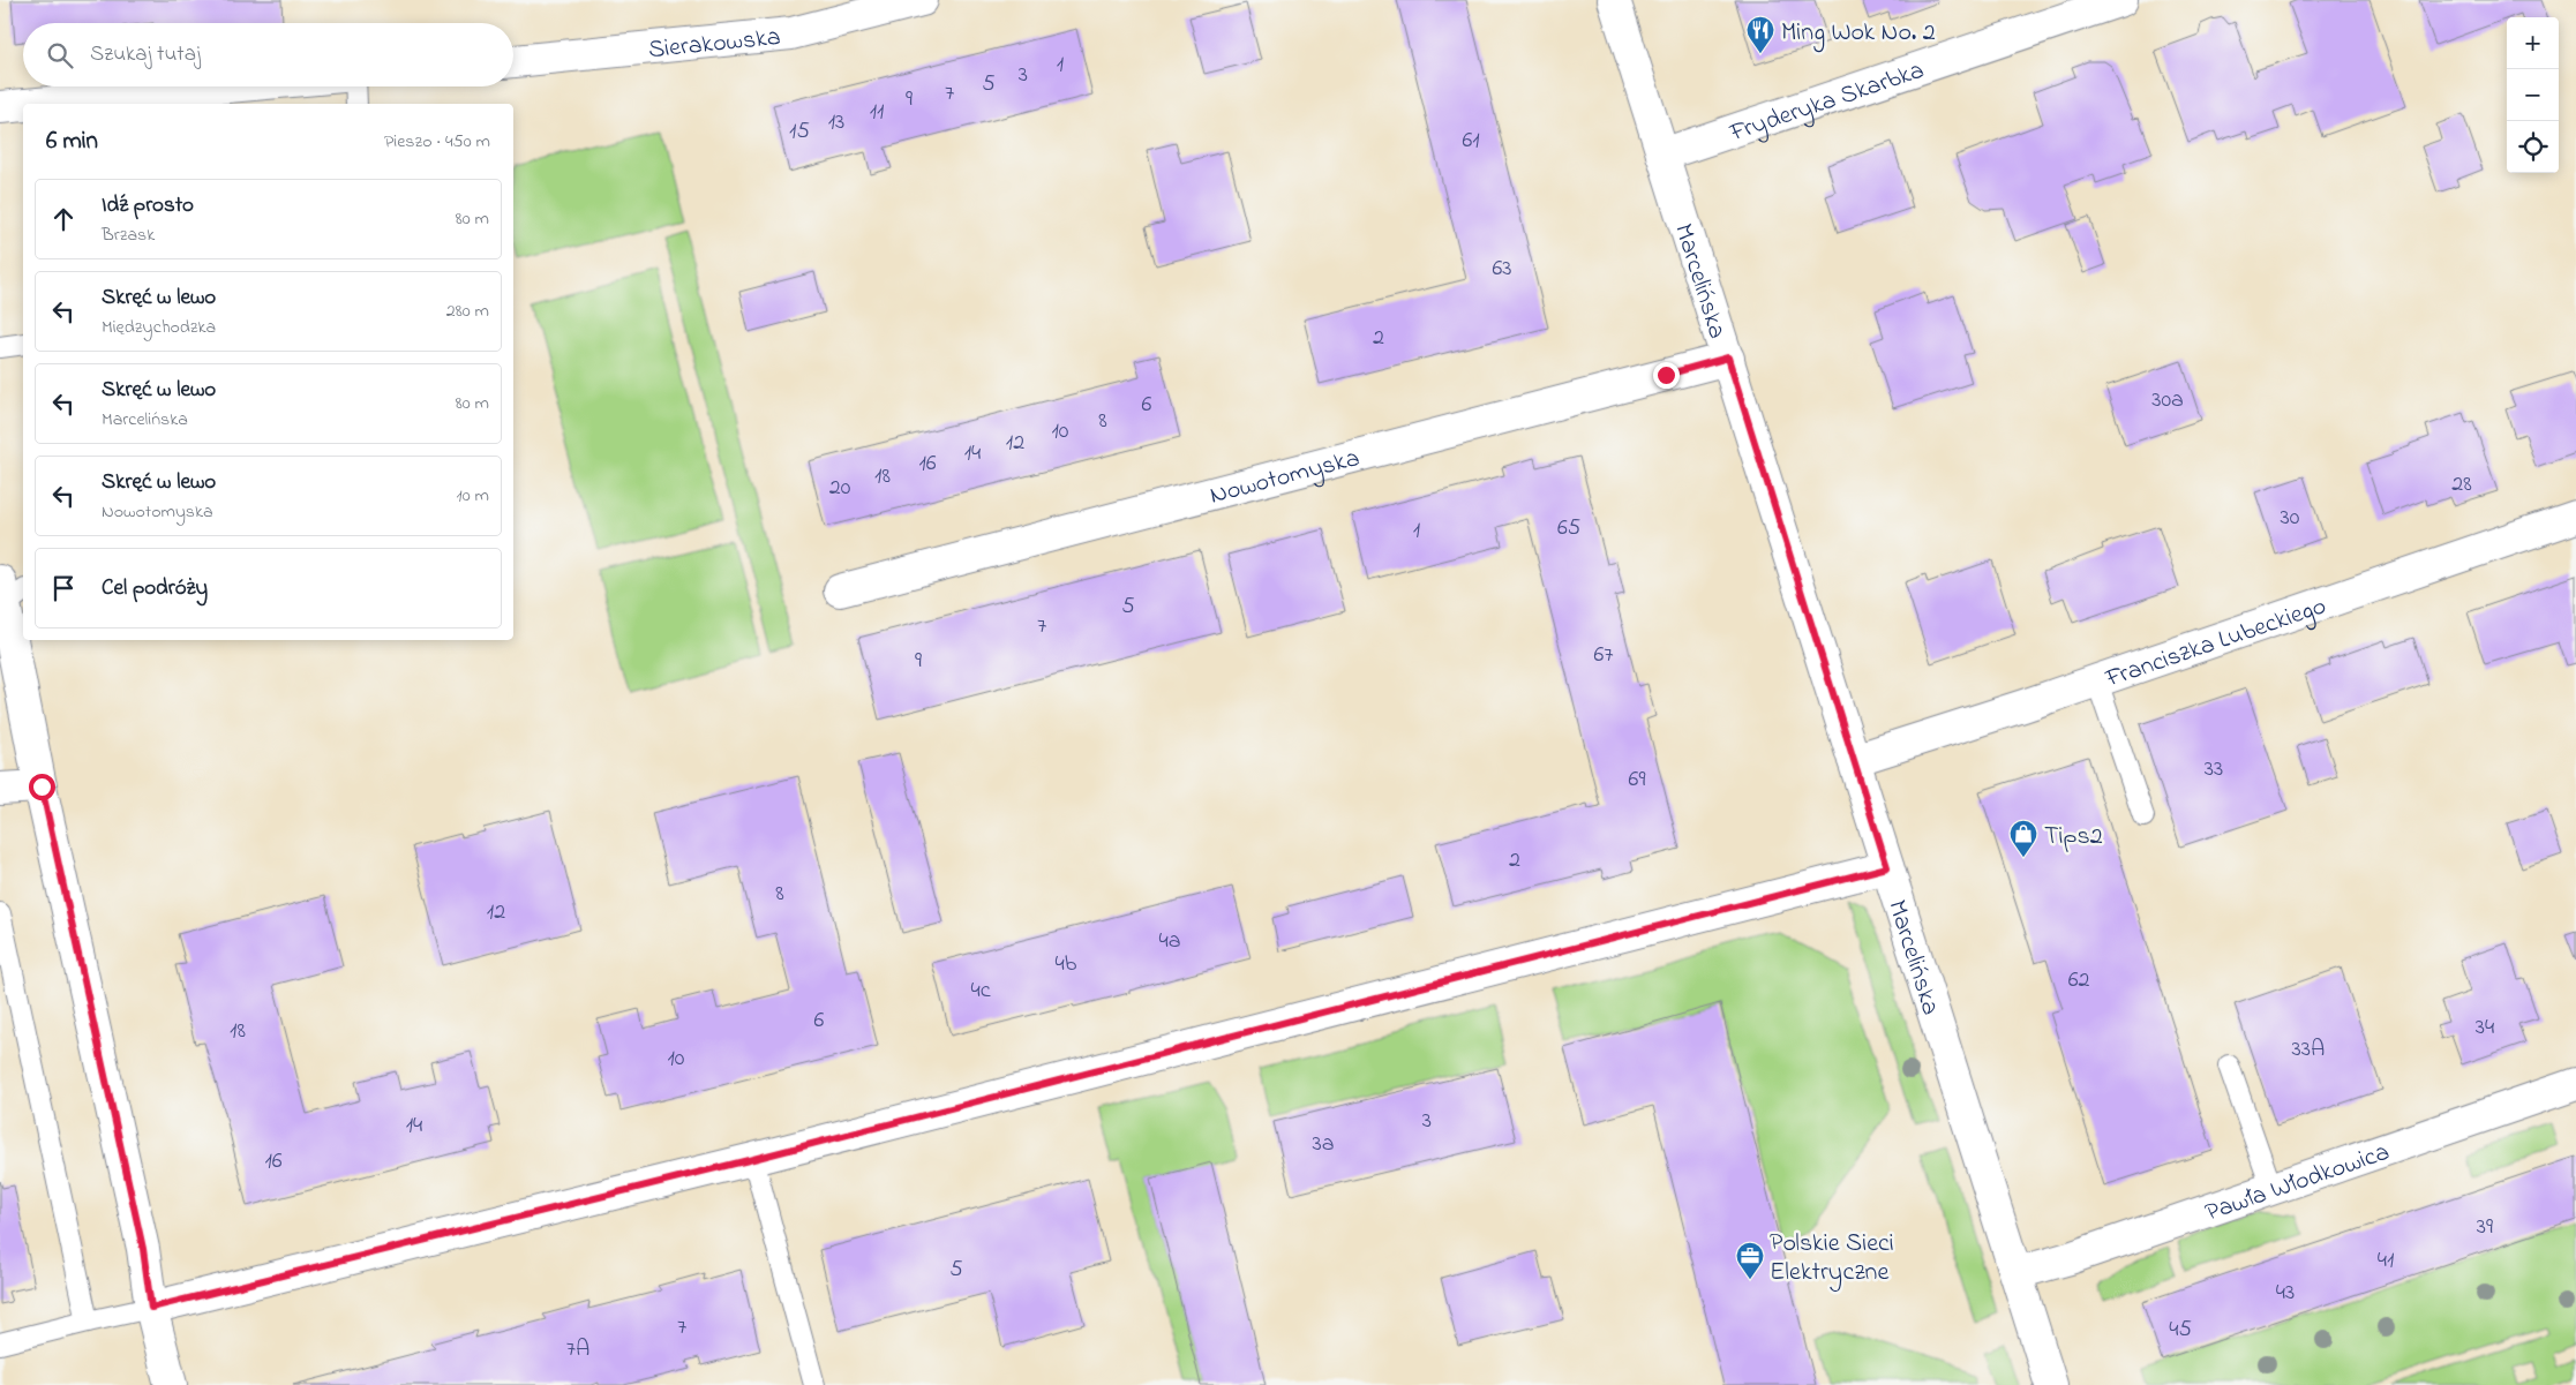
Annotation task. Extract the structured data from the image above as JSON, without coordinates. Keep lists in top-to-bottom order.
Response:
{
  "streets": {
    "street": [
      "Sierakowska",
      "Fryderyka Skarbka",
      "Marcelińska",
      "Nowotomyska",
      "Franciszka Lubeckiego",
      "Pawła Włodkowica"
    ]
  },
  "crossings": [
    ["Fryderyka Skarbka", "Marcelińska"],
    ["Marcelińska", "Nowotomyska"],
    ["Marcelińska", "Franciszka Lubeckiego"],
    ["Marcelińska", "Pawła Włodkowica"]
  ],
  "places": {
    "restaurant": ["Ming Wok No. 2"],
    "shop": ["Tips2"],
    "office": ["Polskie Sieci Elektryczne"]
  },
  "house_numbers": [
    "1",
    "3",
    "5",
    "7",
    "9",
    "11",
    "13",
    "15",
    "61",
    "63",
    "2",
    "30a",
    "6",
    "8",
    "10",
    "12",
    "14",
    "16",
    "18",
    "28",
    "20",
    "30",
    "65",
    "1",
    "5",
    "7",
    "67",
    "9",
    "33",
    "69",
    "2",
    "8",
    "12",
    "4a",
    "4b",
    "62",
    "4c",
    "6",
    "34",
    "18",
    "33A",
    "10",
    "3",
    "14",
    "3a",
    "16",
    "39",
    "41",
    "5",
    "43",
    "7",
    "45",
    "7A"
  ],
  "page": {
    "map_buttons": ["+", "−"],
    "search": "Szukaj tutaj",
    "heading": ["6 min", "Pieszo · 450 m"],
    "list": [
      ["Idź prosto", "Brzask", "80 m"],
      ["Skręć w lewo", "Międzychodzka", "280 m"],
      ["Skręć w lewo", "Marcelińska", "80 m"],
      ["Skręć w lewo", "Nowotomyska", "10 m"],
      "Cel podróży"
    ]
  }
}
